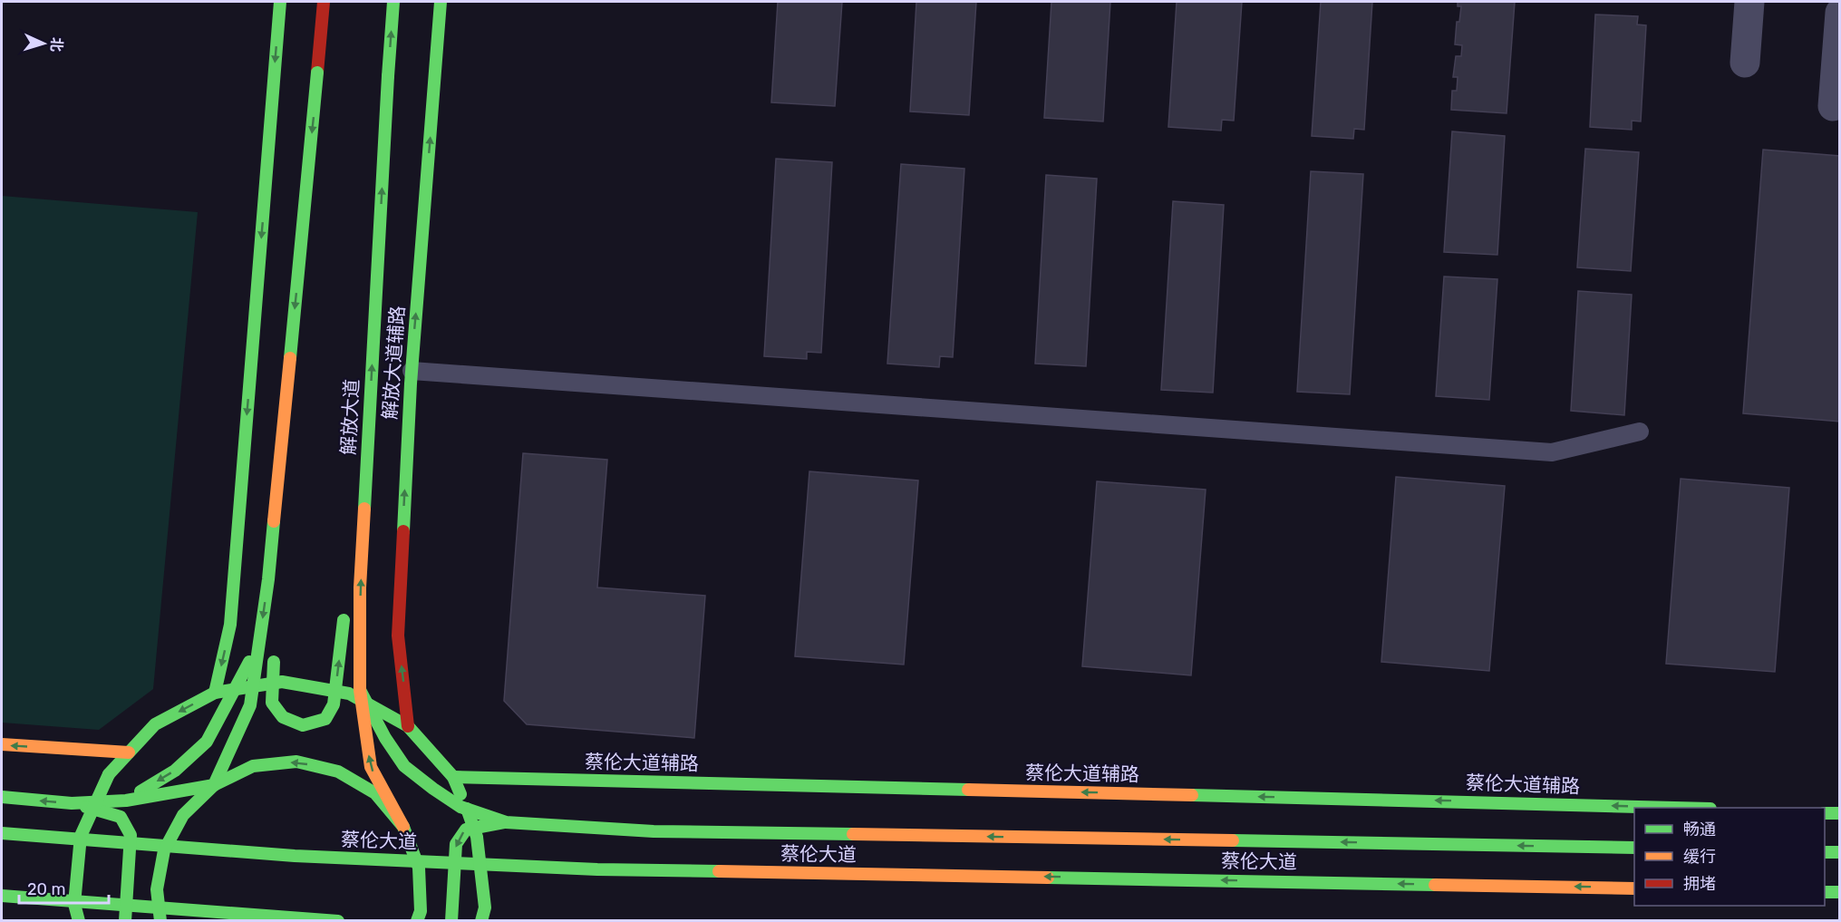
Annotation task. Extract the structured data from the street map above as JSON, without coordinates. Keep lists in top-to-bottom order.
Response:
{
  "streets": {
    "main road": [
      "解放大道辅路",
      "解放大道",
      "蔡伦大道辅路",
      "蔡伦大道"
    ]
  },
  "one_way": ["解放大道辅路"],
  "legend": ["畅通", "缓行", "拥堵"],
  "scale_bar": "20 m",
  "north": "right"
}
